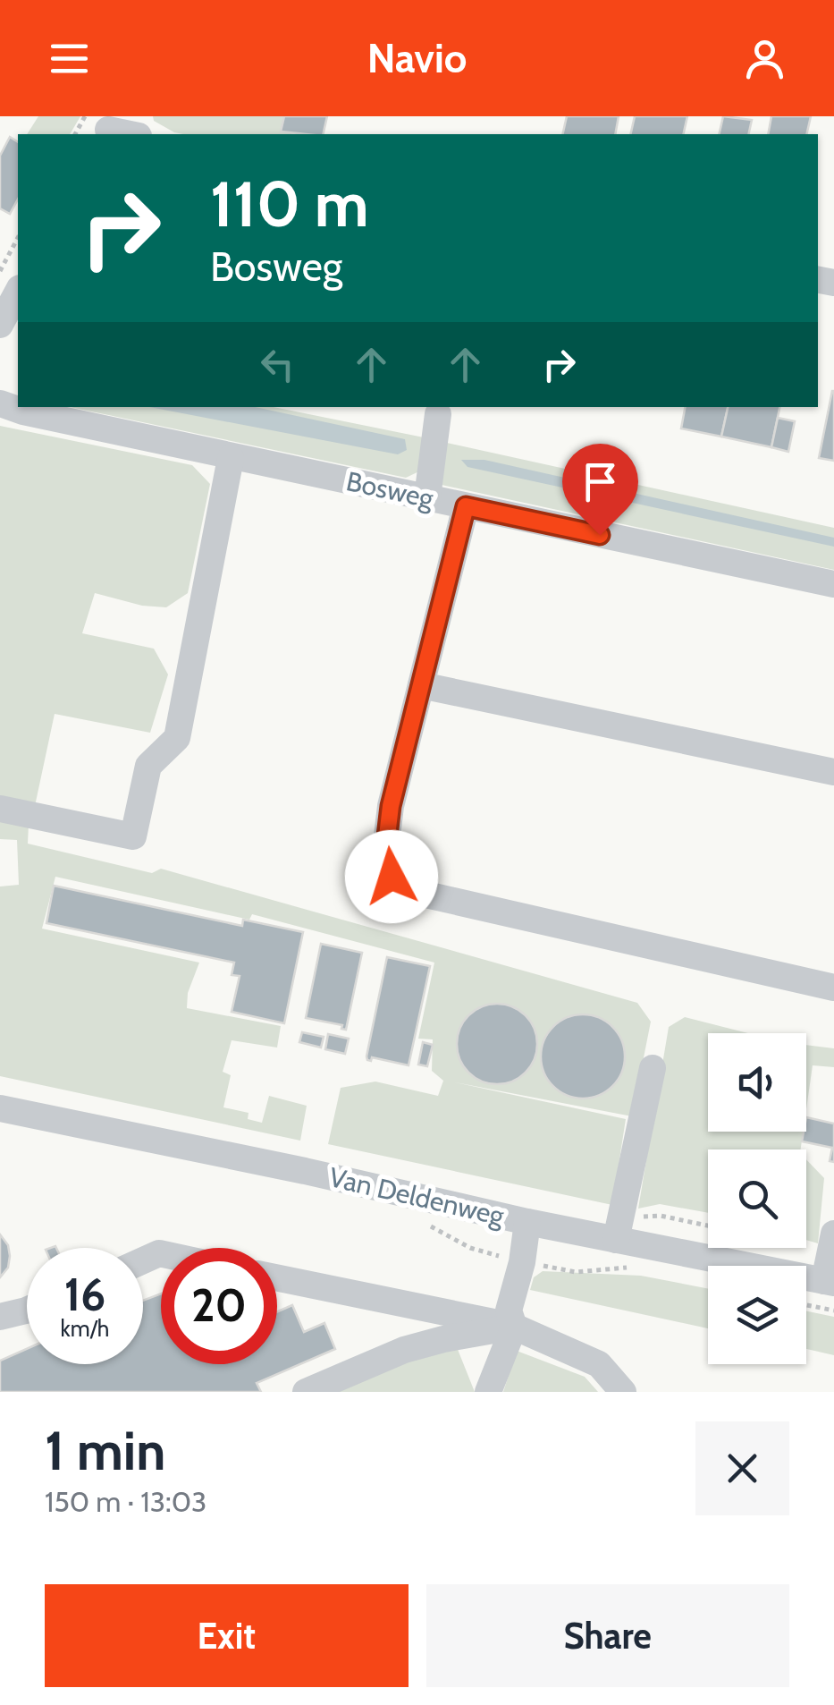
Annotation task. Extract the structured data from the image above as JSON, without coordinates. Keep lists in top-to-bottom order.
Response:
{
  "streets": {
    "lane": ["Bosweg", "Van Deldenweg"]
  },
  "page": {
    "header": "Navio",
    "turn": ["110 m", "Bosweg"],
    "speed": "16 km/h",
    "limit": "20",
    "heading": ["1 min", "150 m · 13:03"],
    "buttons": ["Exit", "Share"]
  }
}
